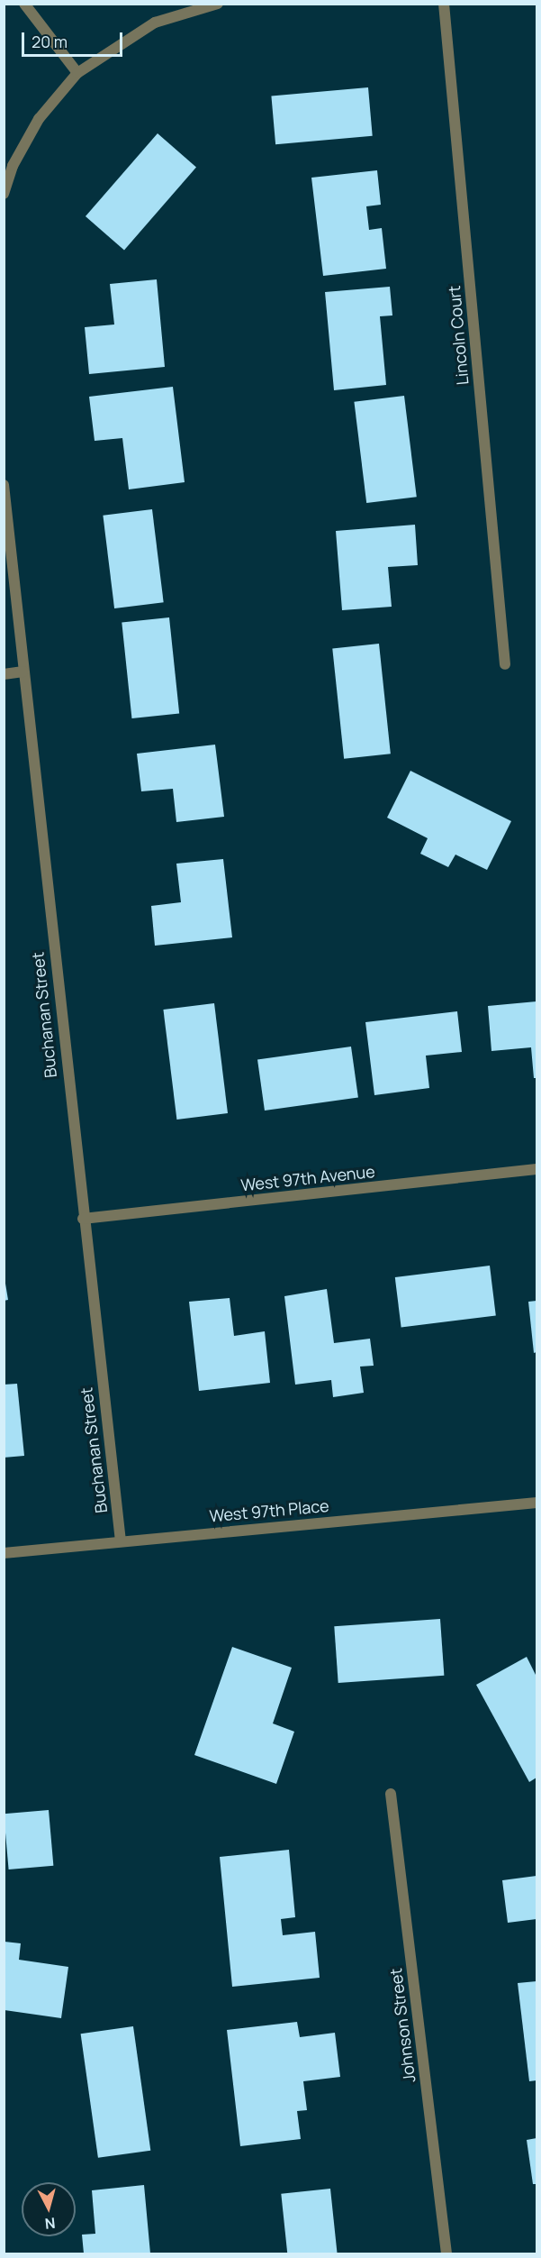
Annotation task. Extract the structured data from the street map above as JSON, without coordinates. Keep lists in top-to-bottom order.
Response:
{
  "streets": {
    "street": [
      "Lincoln Court",
      "Buchanan Street",
      "West 97th Avenue",
      "West 97th Place",
      "Johnson Street"
    ]
  },
  "crossings": [
    ["Buchanan Street", "West 97th Avenue"],
    ["Buchanan Street", "West 97th Place"]
  ],
  "scale_bar": "20 m",
  "north": "bottom"
}
